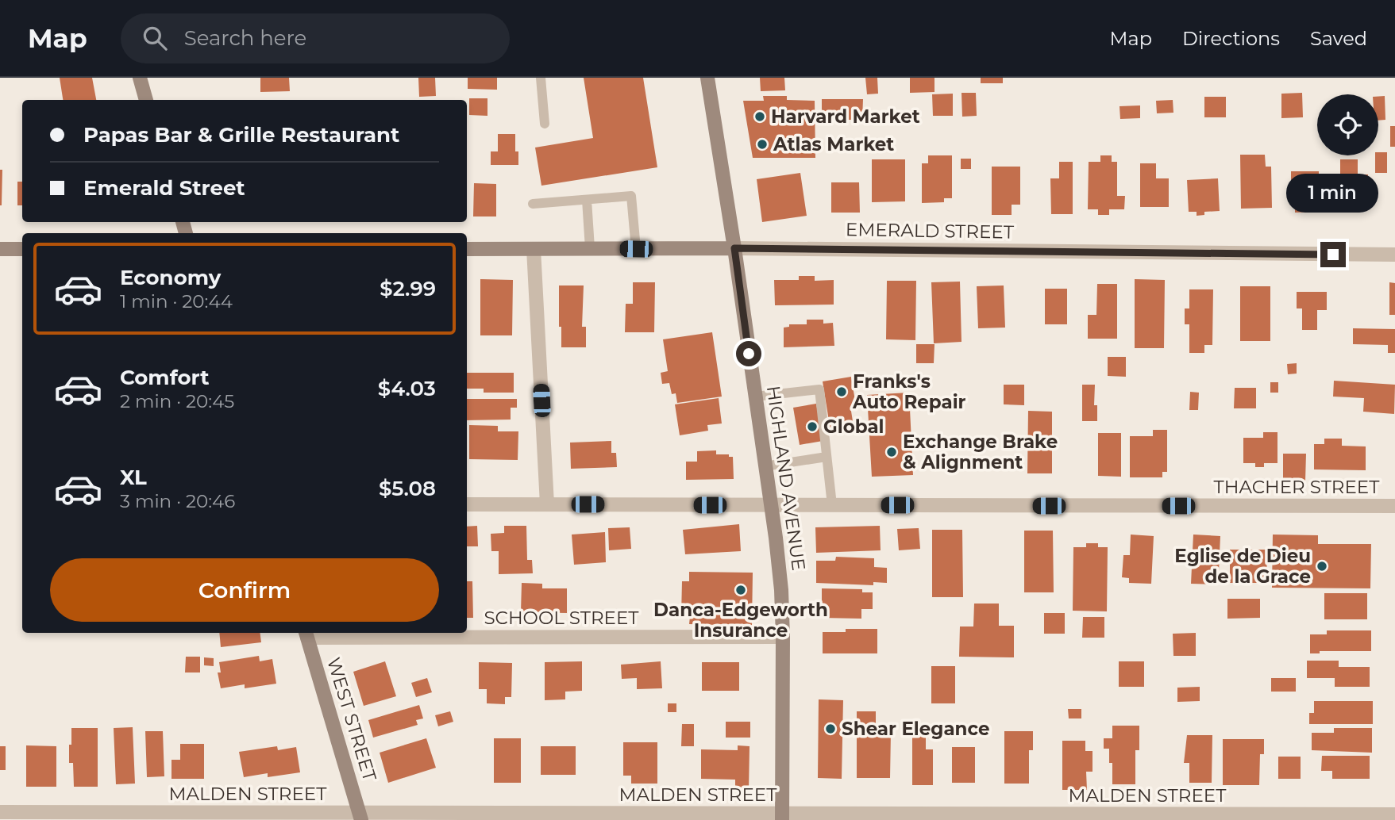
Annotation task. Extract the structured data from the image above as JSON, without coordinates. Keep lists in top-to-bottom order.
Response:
{
  "streets": {
    "main road": ["EMERALD STREET", "HIGHLAND AVENUE", "WEST STREET"],
    "street": ["THACHER STREET", "SCHOOL STREET", "MALDEN STREET"]
  },
  "crossings": [
    ["EMERALD STREET", "HIGHLAND AVENUE"],
    ["HIGHLAND AVENUE", "THACHER STREET"],
    ["HIGHLAND AVENUE", "SCHOOL STREET"],
    ["HIGHLAND AVENUE", "MALDEN STREET"],
    ["SCHOOL STREET", "WEST STREET"],
    ["WEST STREET", "MALDEN STREET"]
  ],
  "places": [
    "Harvard Market",
    "Atlas Market",
    "Franks's Auto Repair",
    "Global",
    "Exchange Brake & Alignment",
    "Eglise de Dieu de la Grace",
    "Danca-Edgeworth Insurance",
    "Shear Elegance"
  ],
  "page": {
    "header": "Map",
    "search": "Search here",
    "nav": ["Map", "Directions", "Saved"],
    "banner": ["Papas Bar & Grille Restaurant", "Emerald Street"],
    "bubble": "1 min",
    "list": [
      {
        "name": "Economy",
        "note": "1 min · 20:44",
        "value": "$2.99"
      },
      {
        "name": "Comfort",
        "note": "2 min · 20:45",
        "value": "$4.03"
      },
      {
        "name": "XL",
        "note": "3 min · 20:46",
        "value": "$5.08"
      }
    ],
    "buttons": "Confirm"
  }
}
